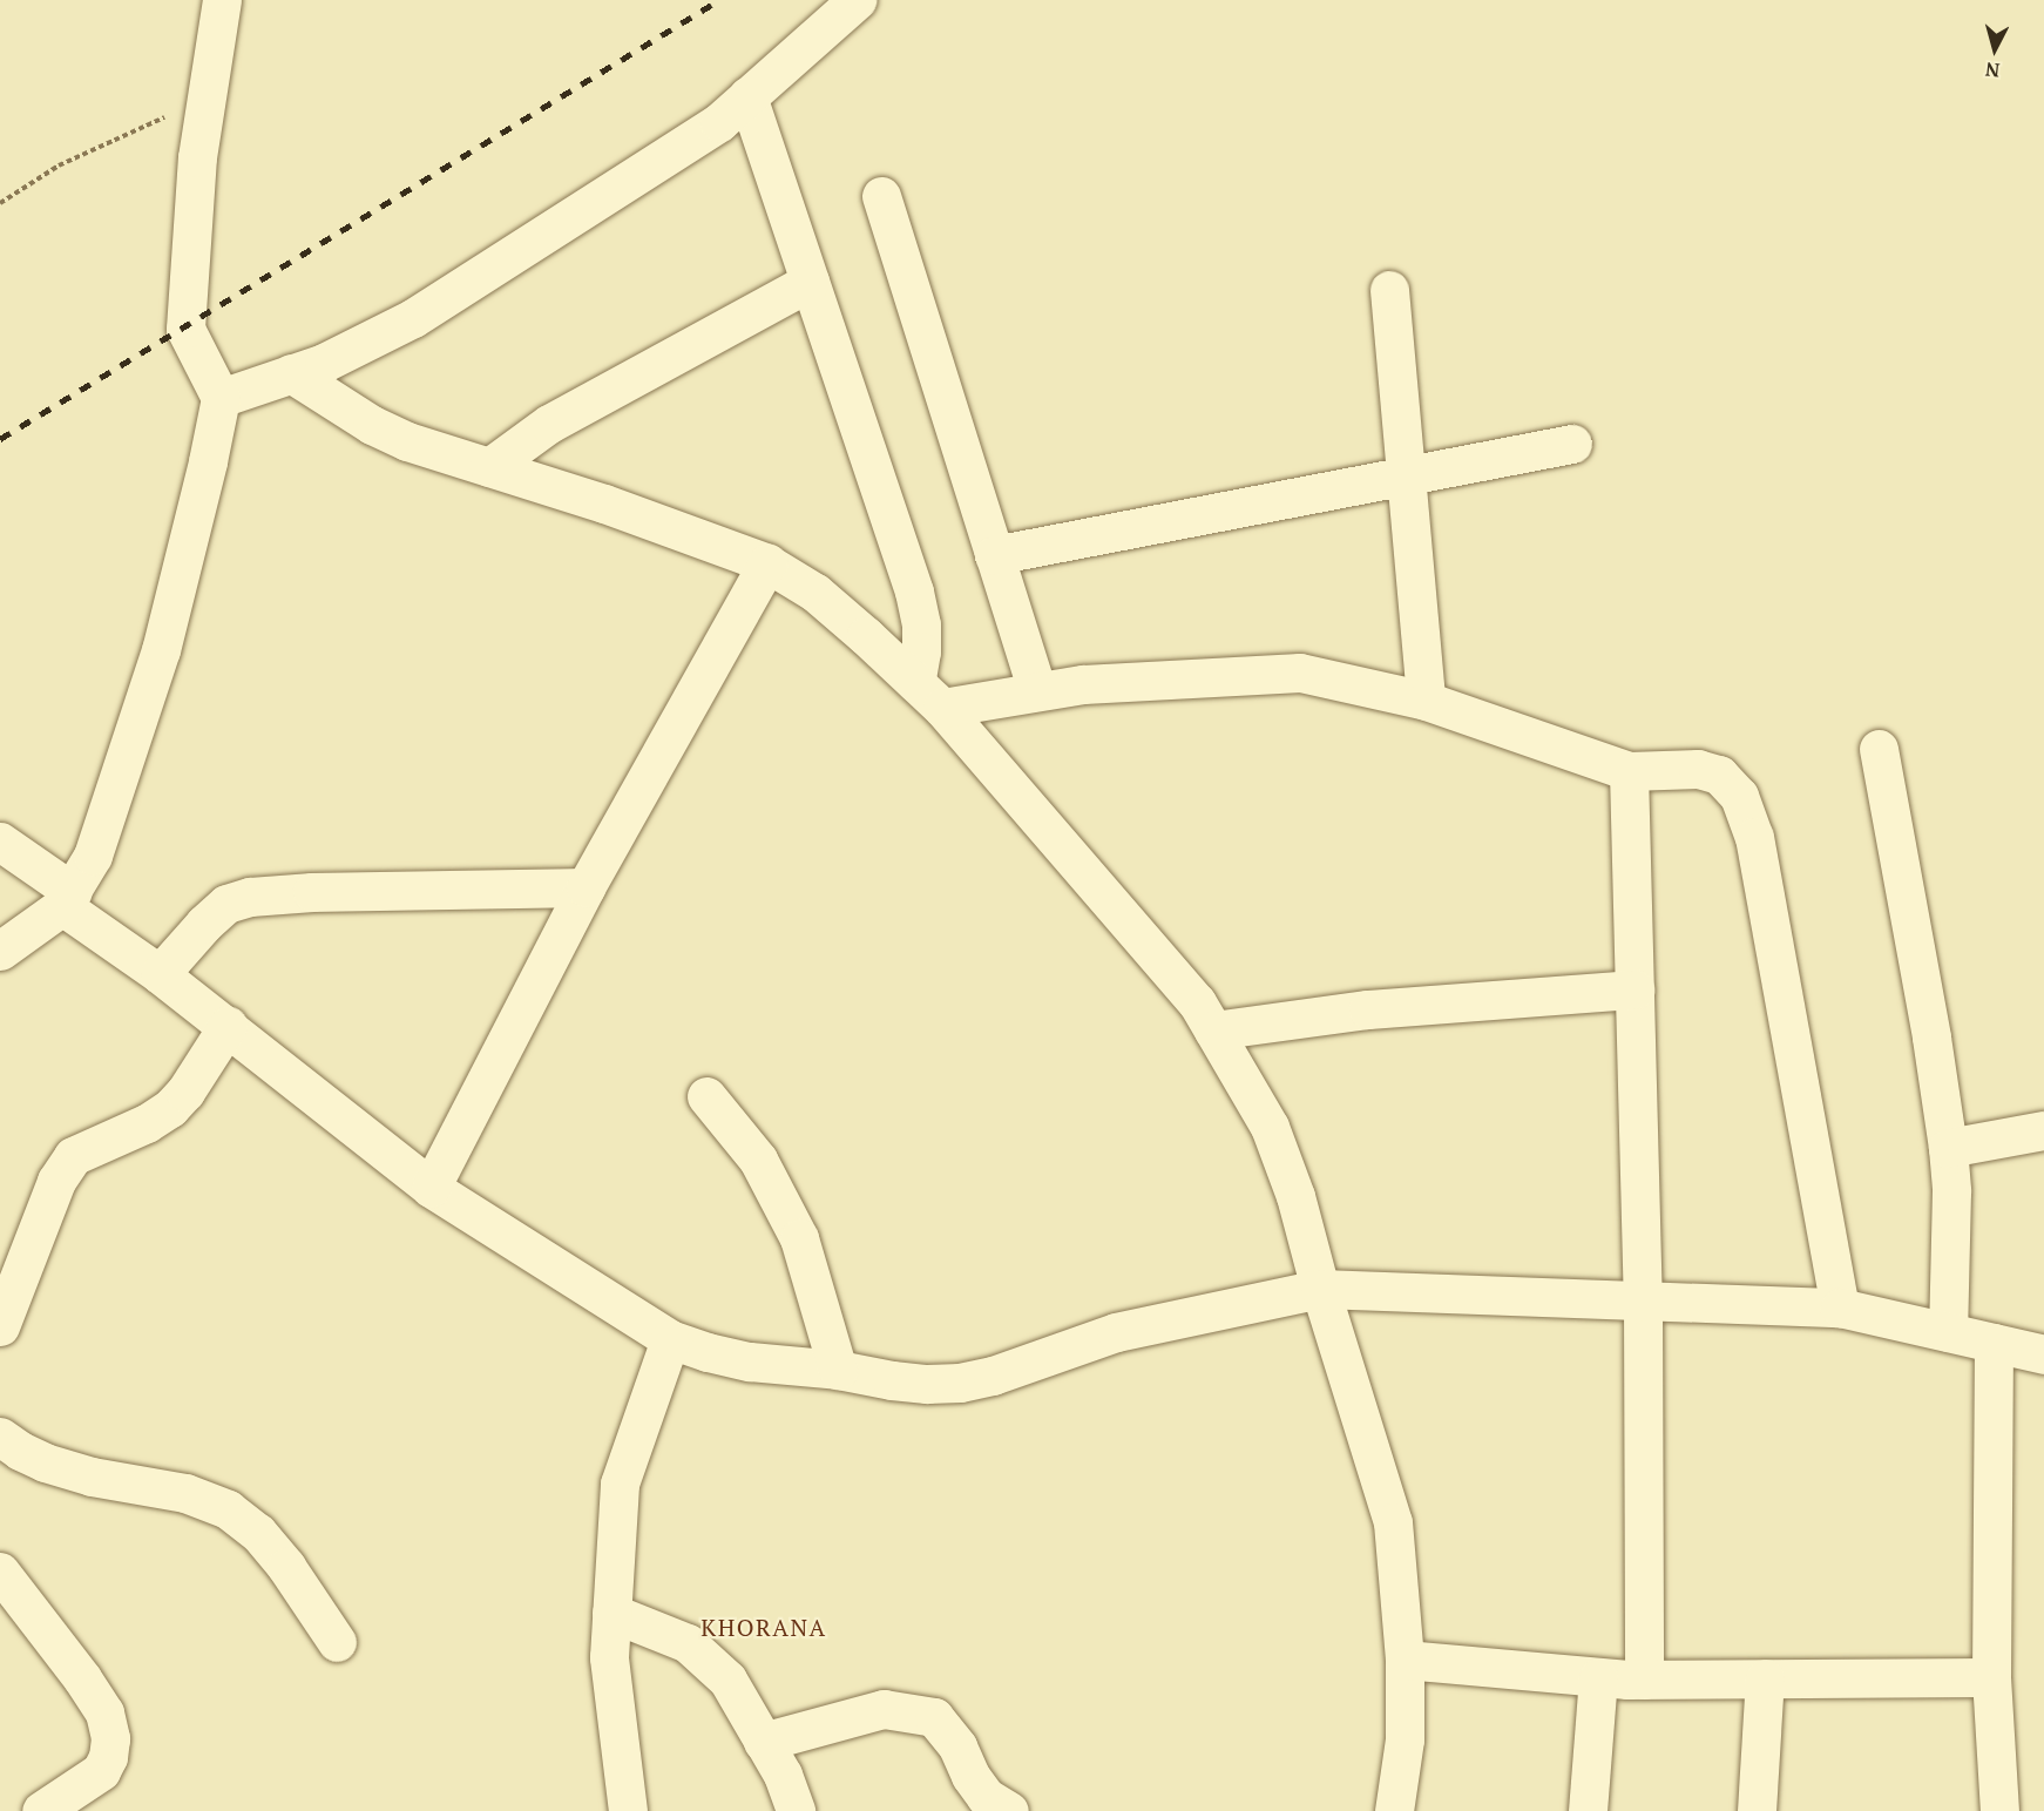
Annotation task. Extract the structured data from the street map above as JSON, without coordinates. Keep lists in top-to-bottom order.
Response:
{
  "districts": ["KHORANA"],
  "north": "bottom"
}
